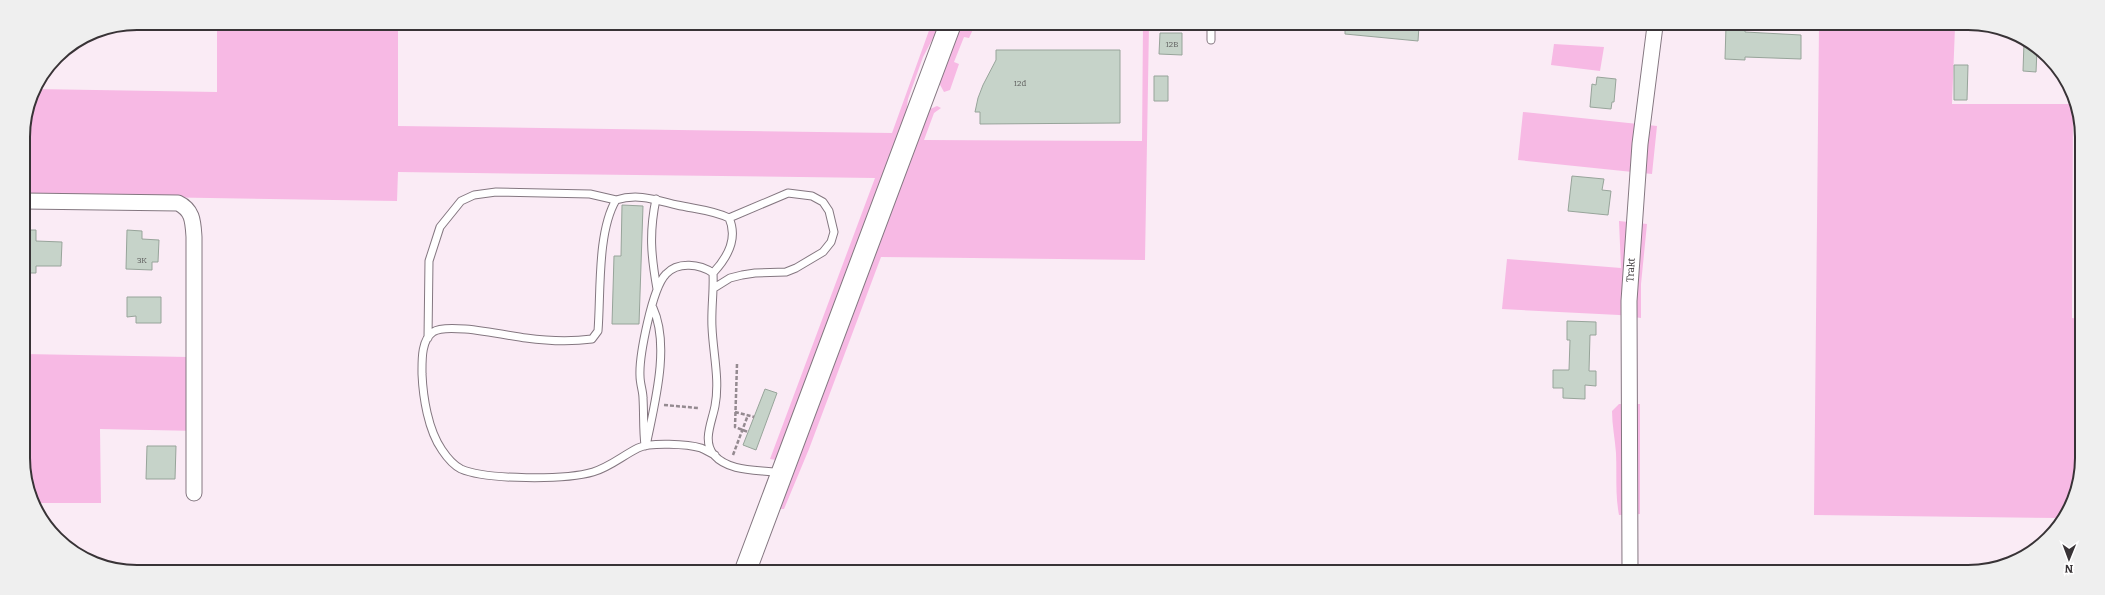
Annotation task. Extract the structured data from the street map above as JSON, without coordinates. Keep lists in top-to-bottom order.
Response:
{
  "streets": {
    "street": ["Trakt"]
  },
  "house_numbers": ["12B", "12d", "3K"],
  "north": "bottom"
}
